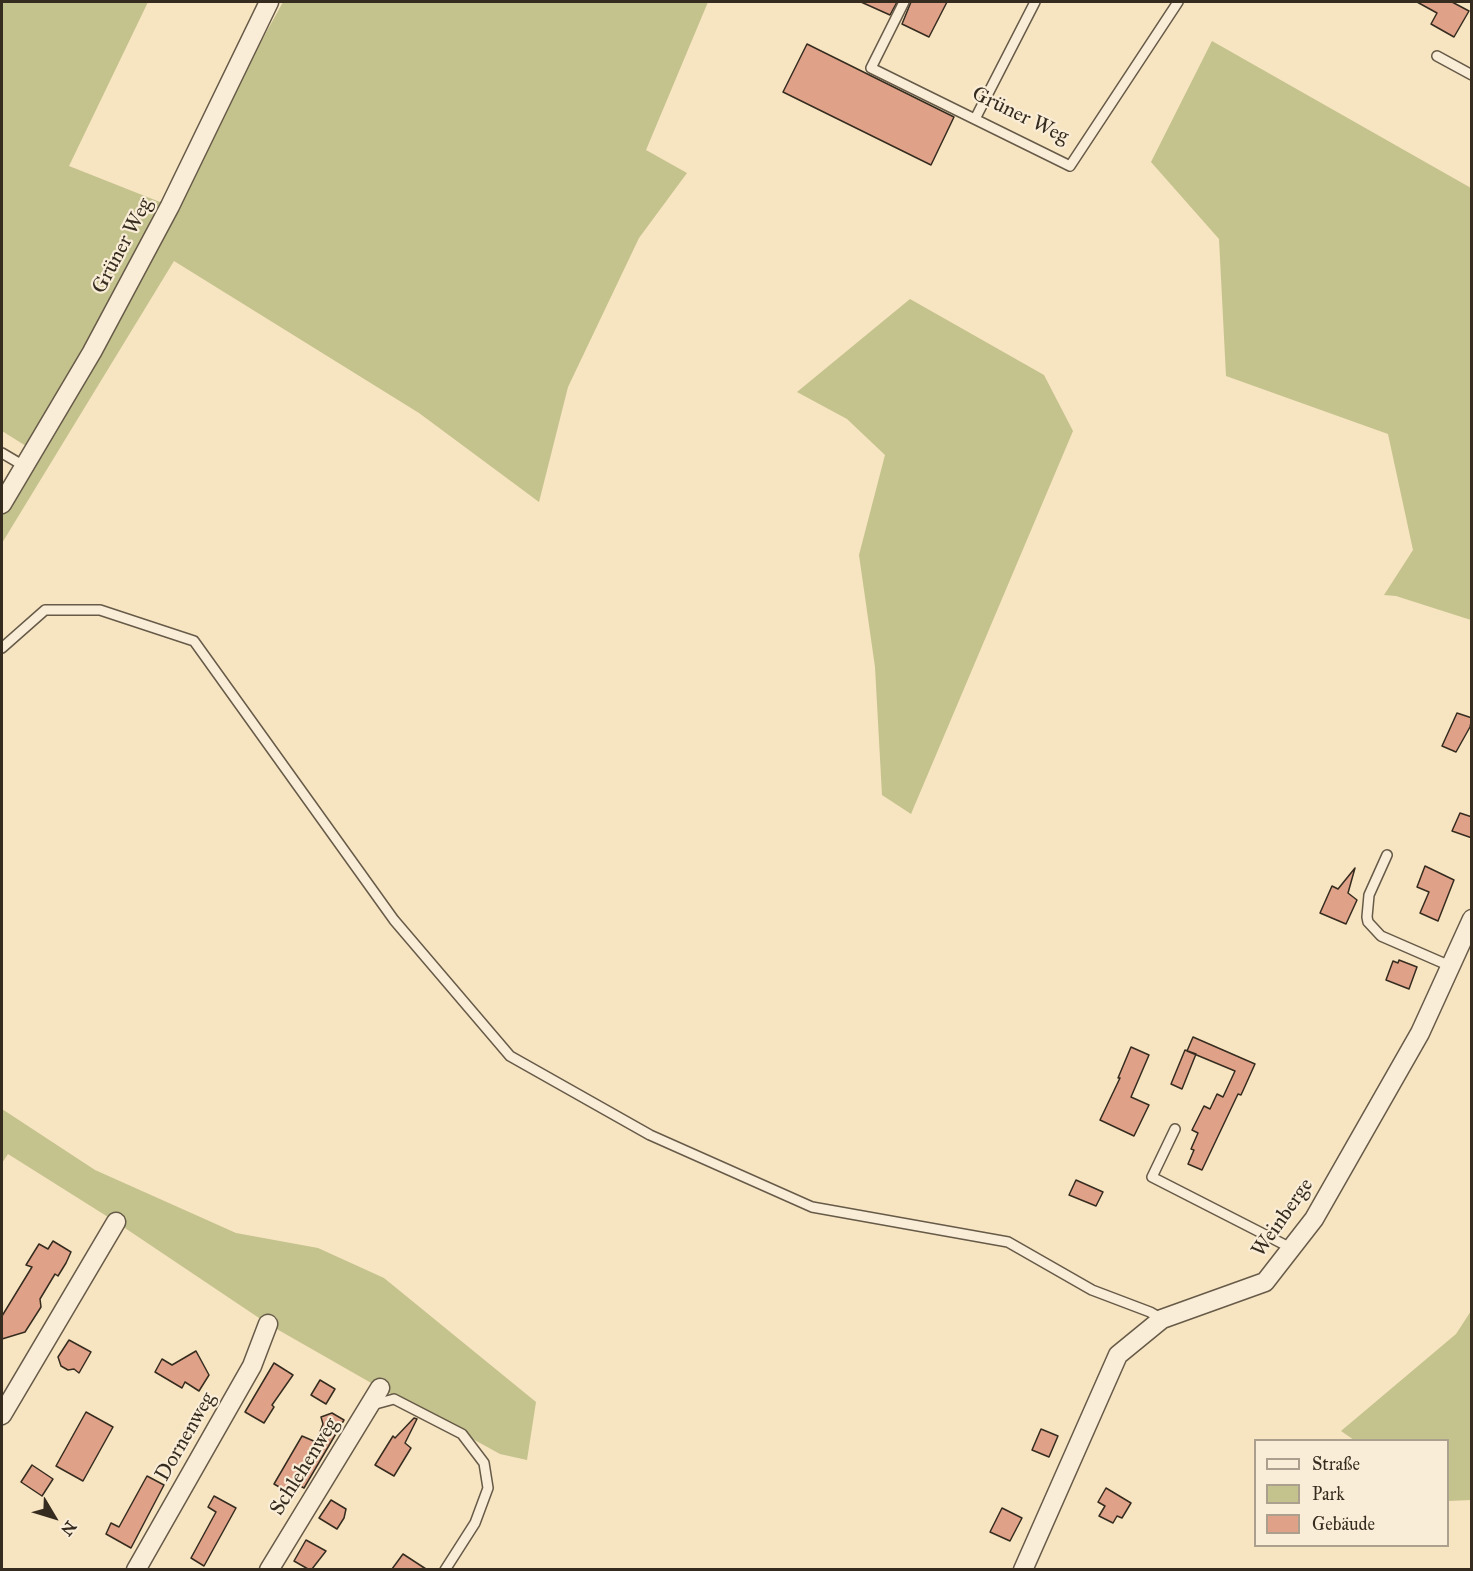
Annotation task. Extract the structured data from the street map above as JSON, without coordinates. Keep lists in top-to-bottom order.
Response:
{
  "streets": {
    "street": [
      "Grüner Weg",
      "Weinberge",
      "Dornenweg",
      "Schlehenweg"
    ]
  },
  "legend": ["Straße", "Park", "Gebäude"],
  "north": "bottom right"
}
